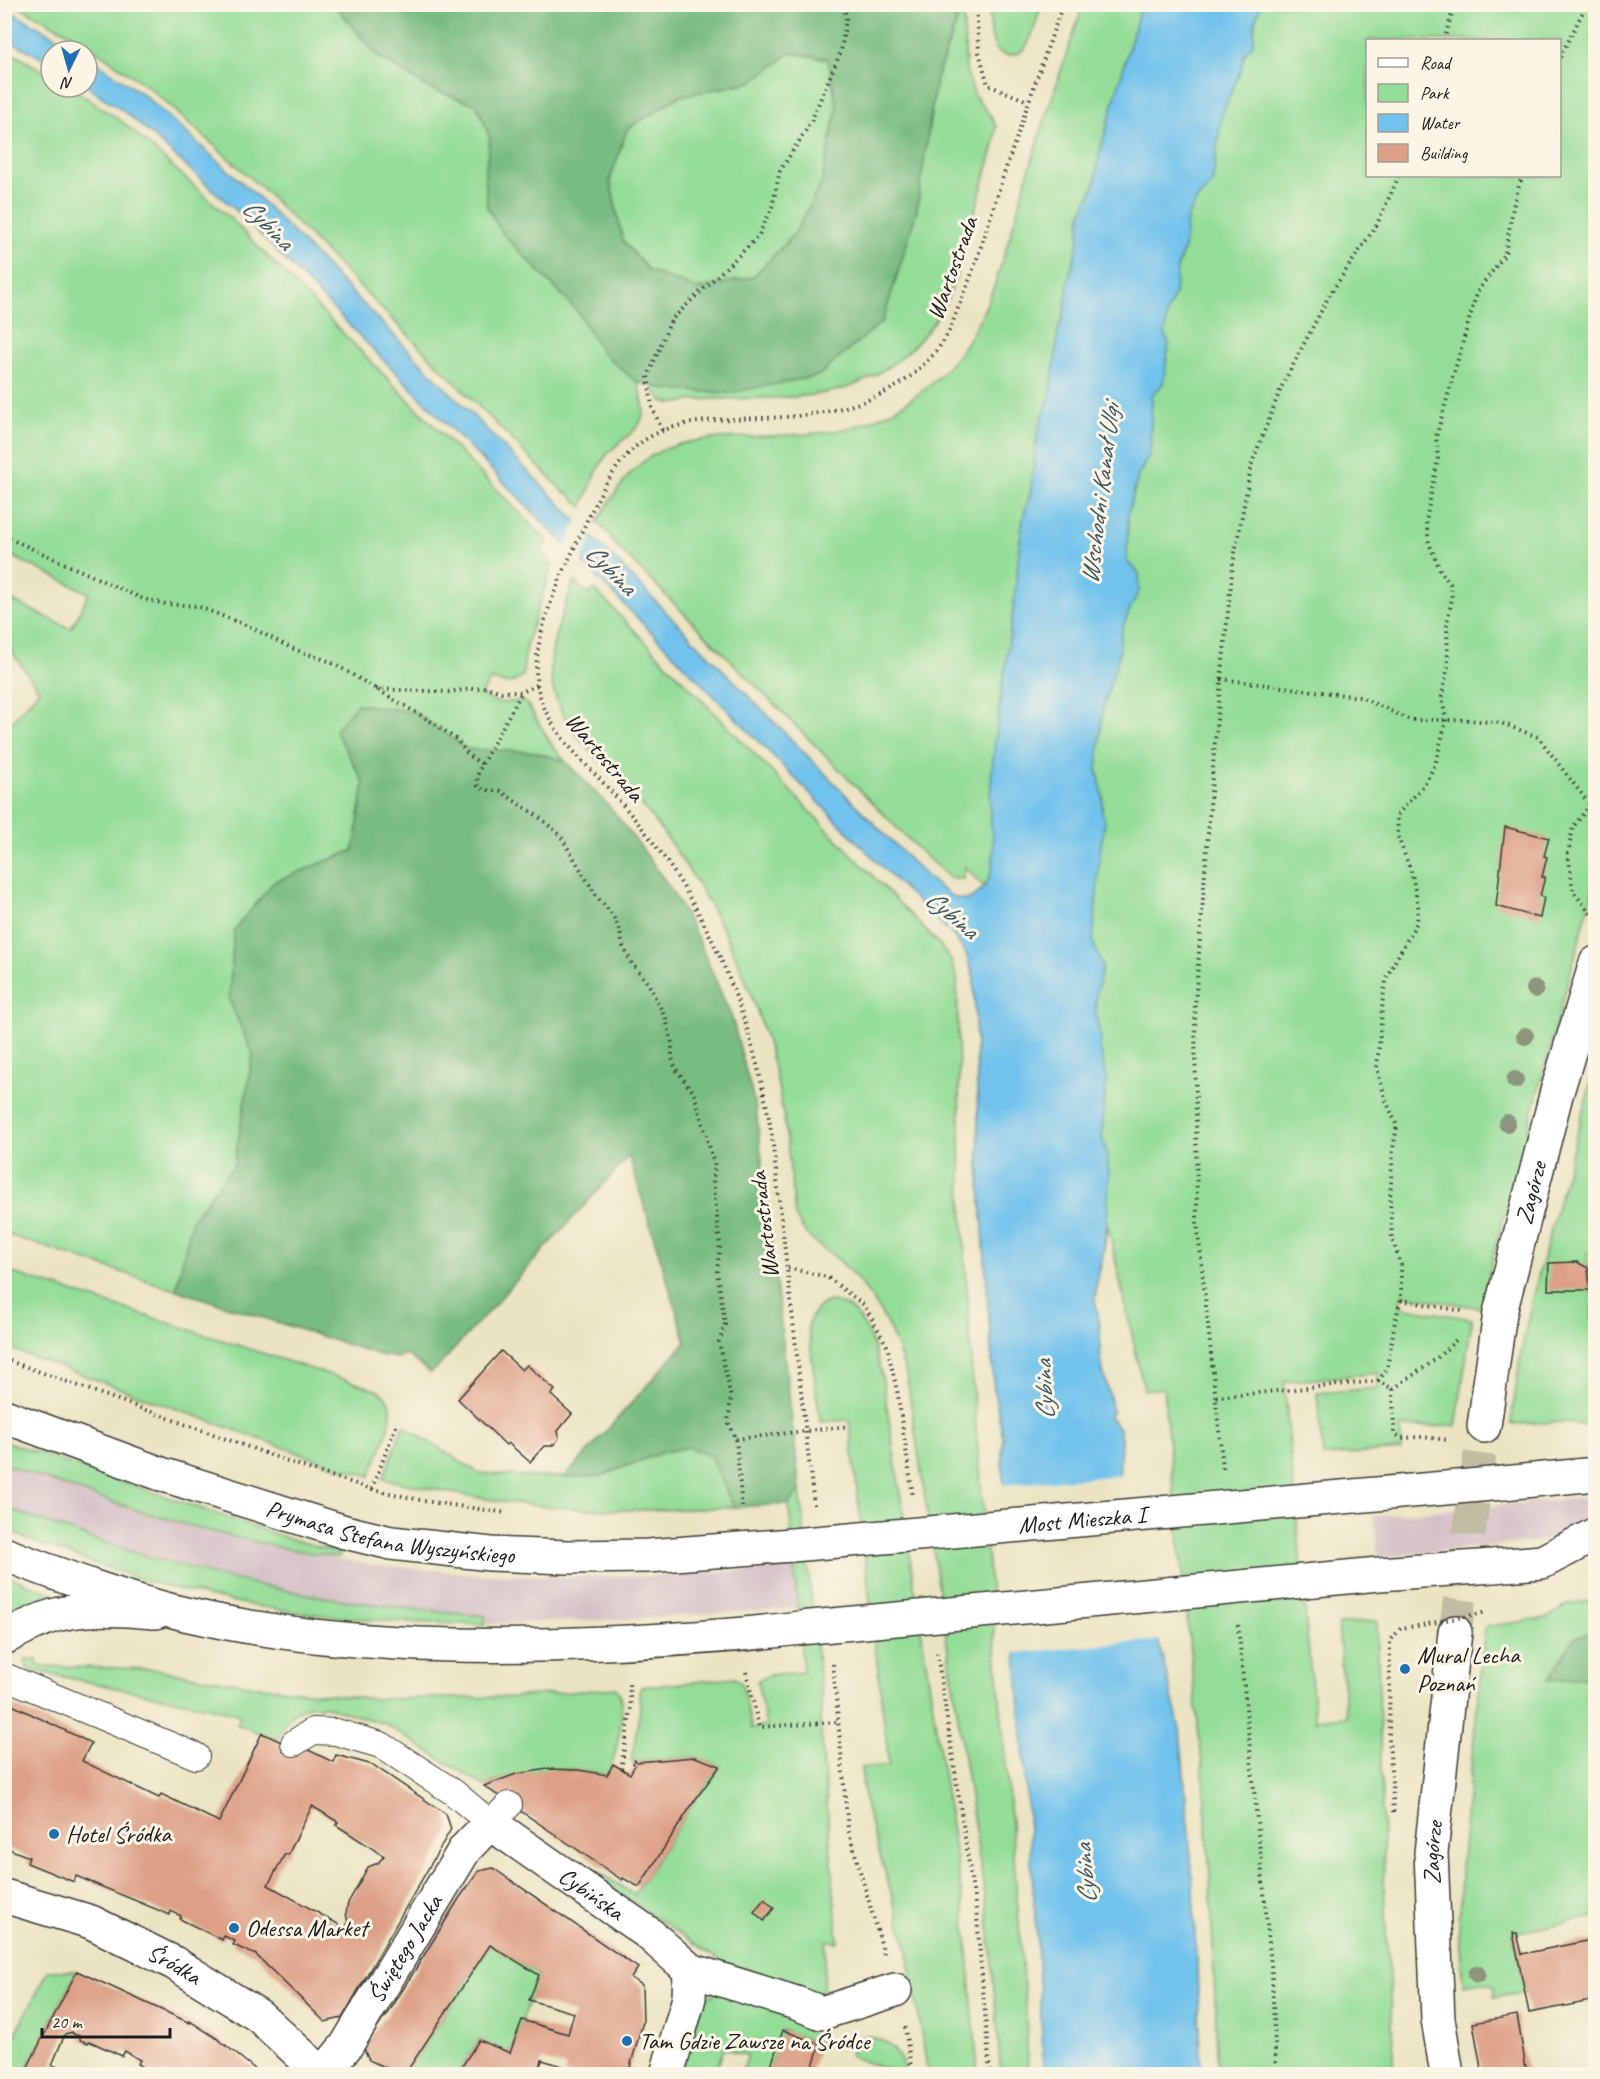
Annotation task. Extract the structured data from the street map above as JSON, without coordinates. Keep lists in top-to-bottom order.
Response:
{
  "streets": {
    "street": [
      "Zagórze",
      "Most Mieszka I",
      "Prymasa Stefana Wyszyńskiego",
      "Cybińska",
      "Świętego Jacka",
      "Śródka"
    ],
    "path": ["Wartostrada"]
  },
  "crossings": [
    ["Most Mieszka I", "Prymasa Stefana Wyszyńskiego"],
    ["Cybińska", "Świętego Jacka"],
    ["Świętego Jacka", "Śródka"]
  ],
  "water": ["Cybina", "Wschodni Kanał Ulgi"],
  "places": [
    "Mural Lecha Poznań",
    "Hotel Śródka",
    "Odessa Market",
    "Tam Gdzie Zawsze na Śródce"
  ],
  "legend": [
    "Road",
    "Park",
    "Water",
    "Building"
  ],
  "scale_bar": "20 m",
  "north": "bottom"
}
